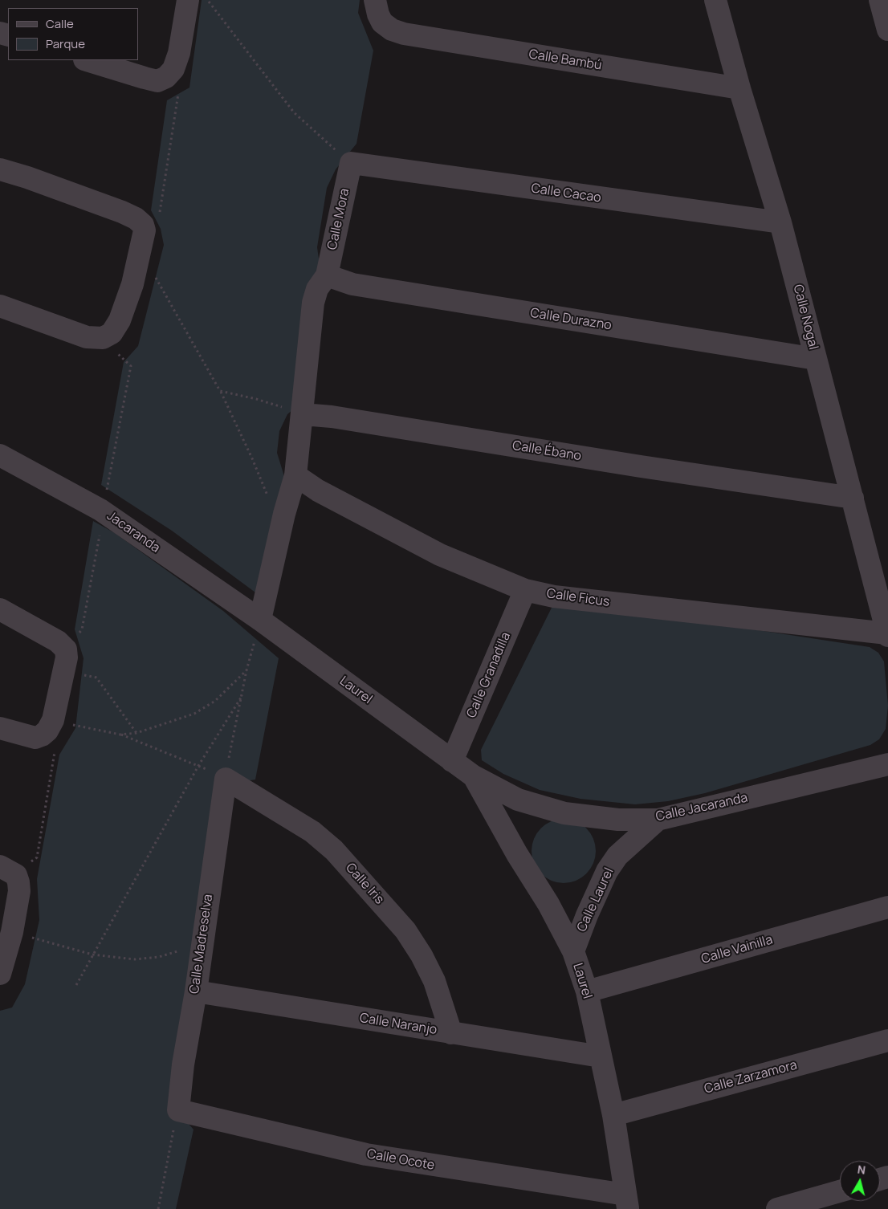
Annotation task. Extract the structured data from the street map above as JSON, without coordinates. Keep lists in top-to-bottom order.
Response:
{
  "streets": {
    "street": [
      "Calle Bambú",
      "Calle Cacao",
      "Calle Mora",
      "Calle Nogal",
      "Calle Durazno",
      "Calle Ébano",
      "Jacaranda",
      "Calle Ficus",
      "Calle Granadilla",
      "Laurel",
      "Calle Jacaranda",
      "Calle Iris",
      "Calle Laurel",
      "Calle Madreselva",
      "Calle Vainilla",
      "Calle Naranjo",
      "Calle Zarzamora",
      "Calle Ocote"
    ]
  },
  "crossings": [
    ["Calle Bambú", "Calle Nogal"],
    ["Calle Cacao", "Calle Mora"],
    ["Calle Cacao", "Calle Nogal"],
    ["Calle Mora", "Calle Durazno"],
    ["Calle Mora", "Calle Ébano"],
    ["Calle Nogal", "Calle Durazno"],
    ["Calle Nogal", "Calle Ébano"],
    ["Calle Nogal", "Calle Ficus"],
    ["Jacaranda", "Laurel"],
    ["Calle Ficus", "Calle Granadilla"],
    ["Calle Granadilla", "Laurel"],
    ["Calle Granadilla", "Calle Jacaranda"],
    ["Laurel", "Calle Jacaranda"],
    ["Laurel", "Calle Laurel"],
    ["Laurel", "Calle Vainilla"],
    ["Laurel", "Calle Naranjo"],
    ["Laurel", "Calle Zarzamora"],
    ["Laurel", "Calle Ocote"],
    ["Calle Jacaranda", "Calle Laurel"],
    ["Calle Iris", "Calle Madreselva"],
    ["Calle Iris", "Calle Naranjo"],
    ["Calle Madreselva", "Calle Naranjo"],
    ["Calle Madreselva", "Calle Ocote"]
  ],
  "legend": ["Calle", "Parque"],
  "north": "top"
}
